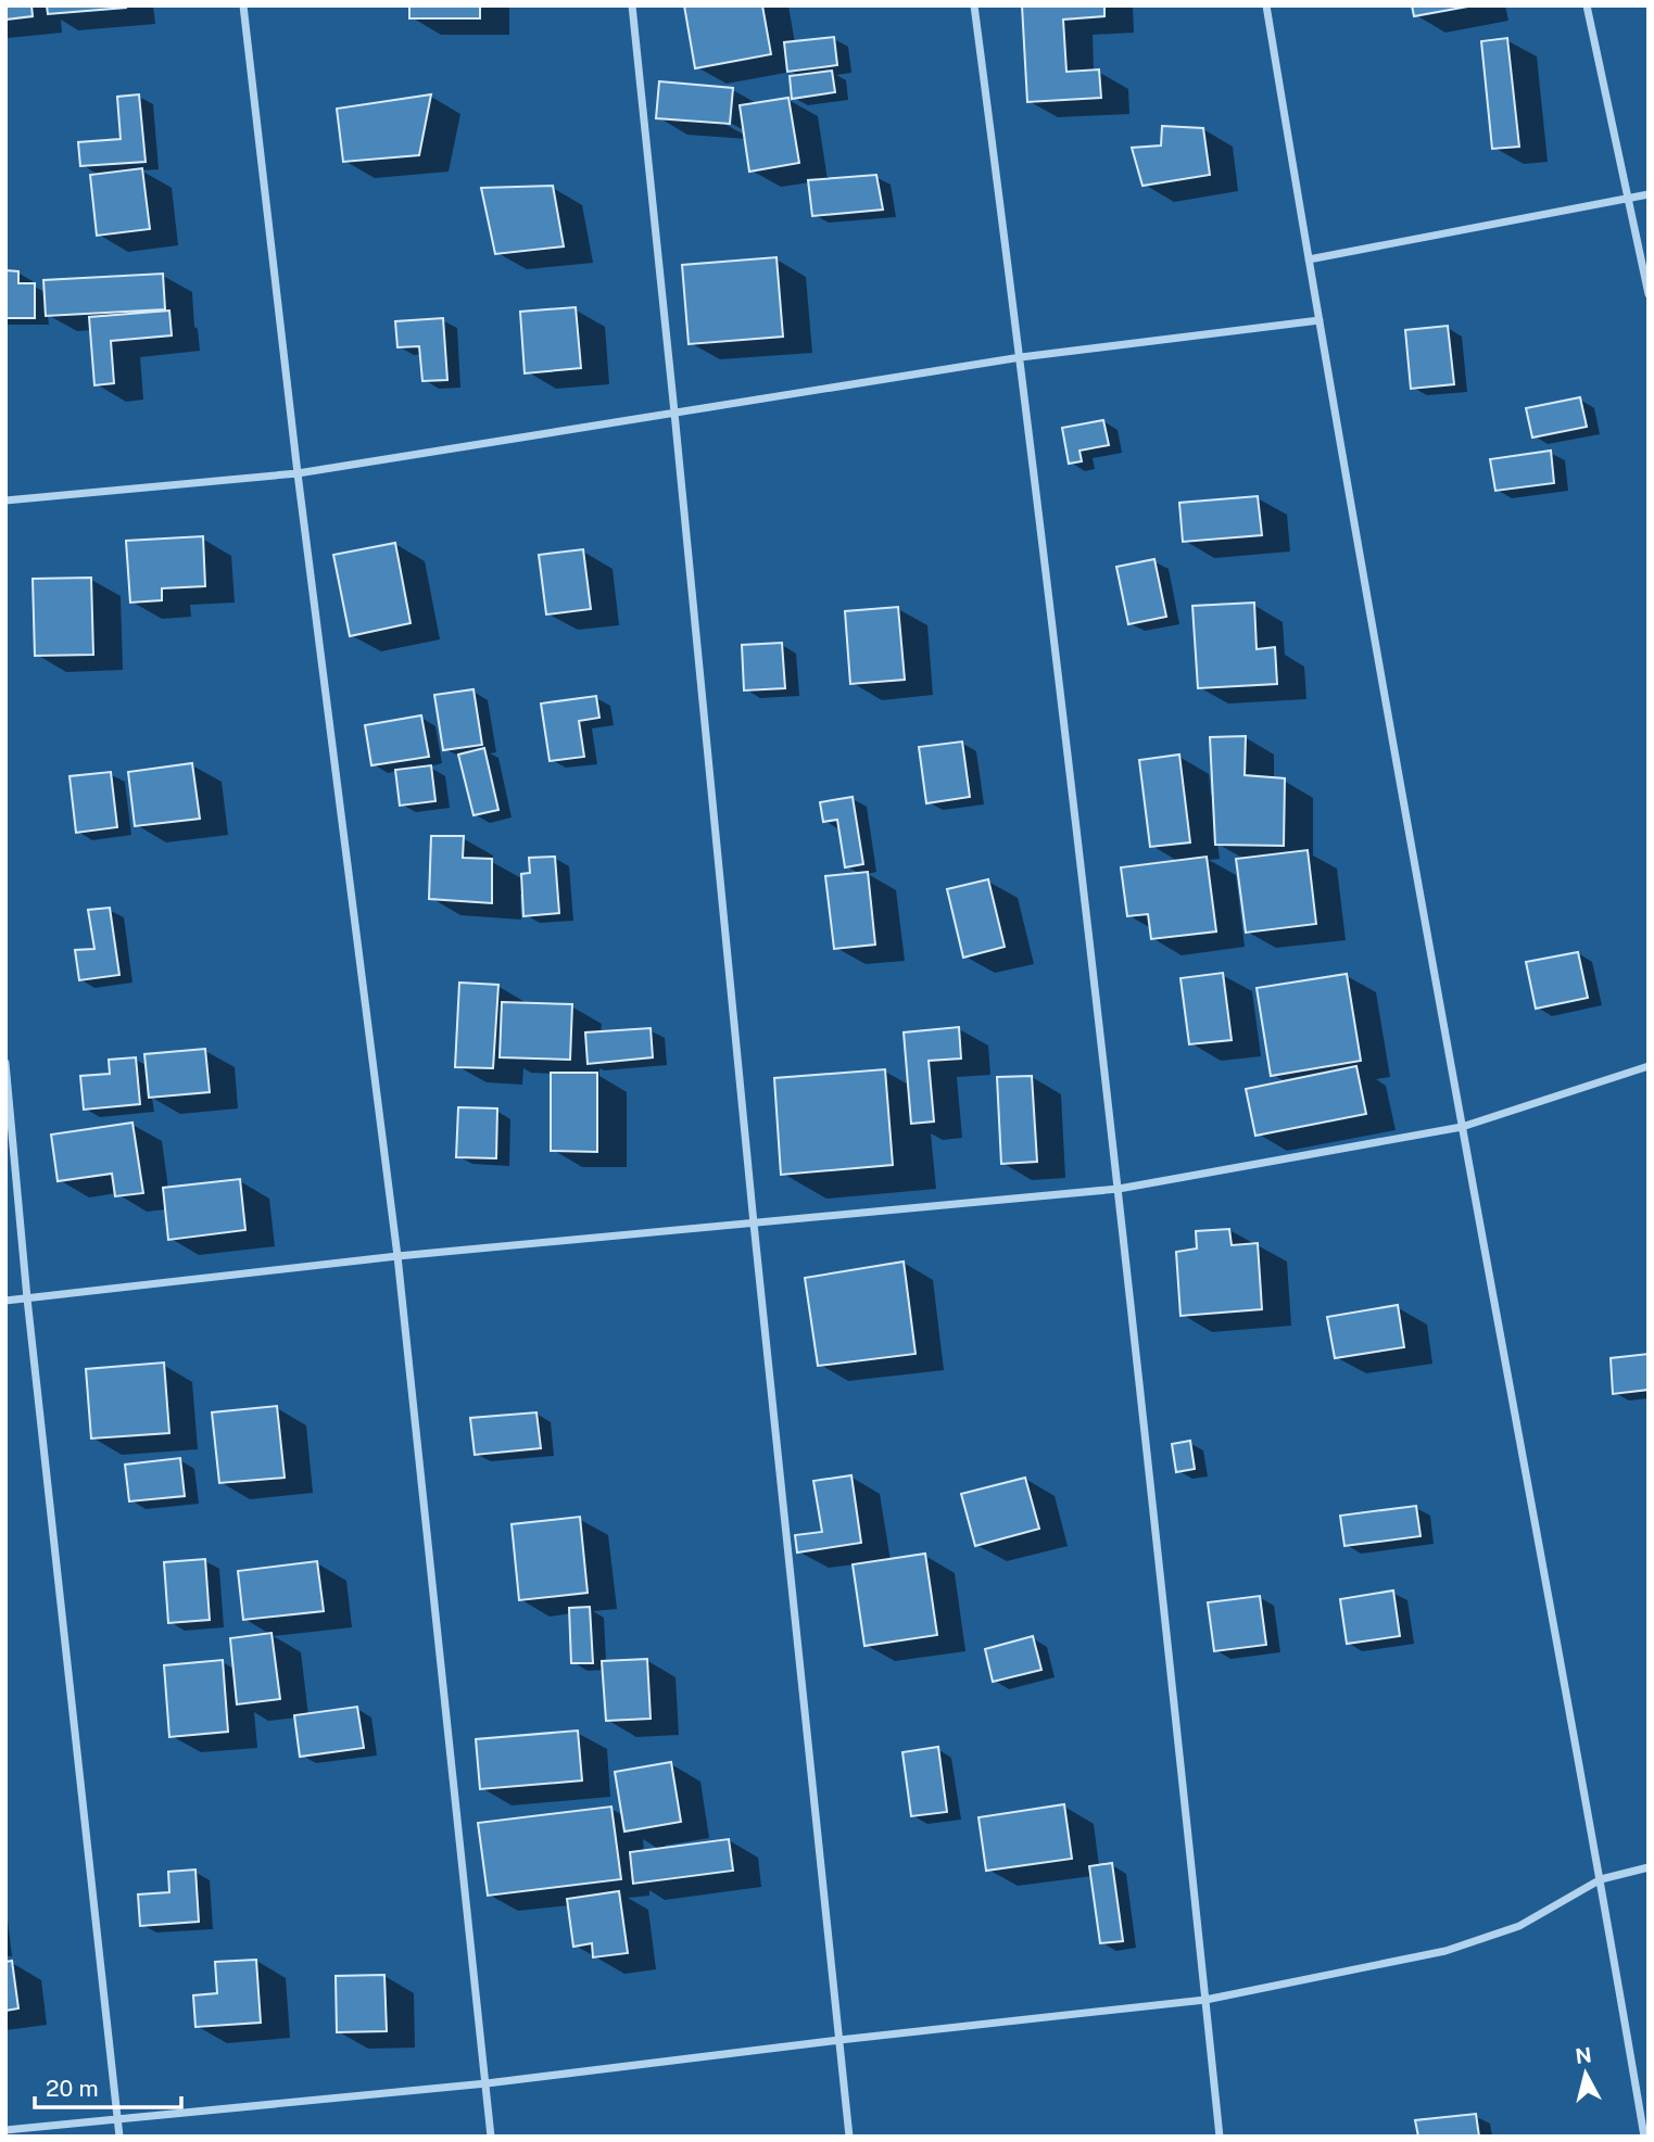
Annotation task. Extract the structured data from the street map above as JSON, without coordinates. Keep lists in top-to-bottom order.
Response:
{
  "scale_bar": "20 m",
  "north": "top"
}
